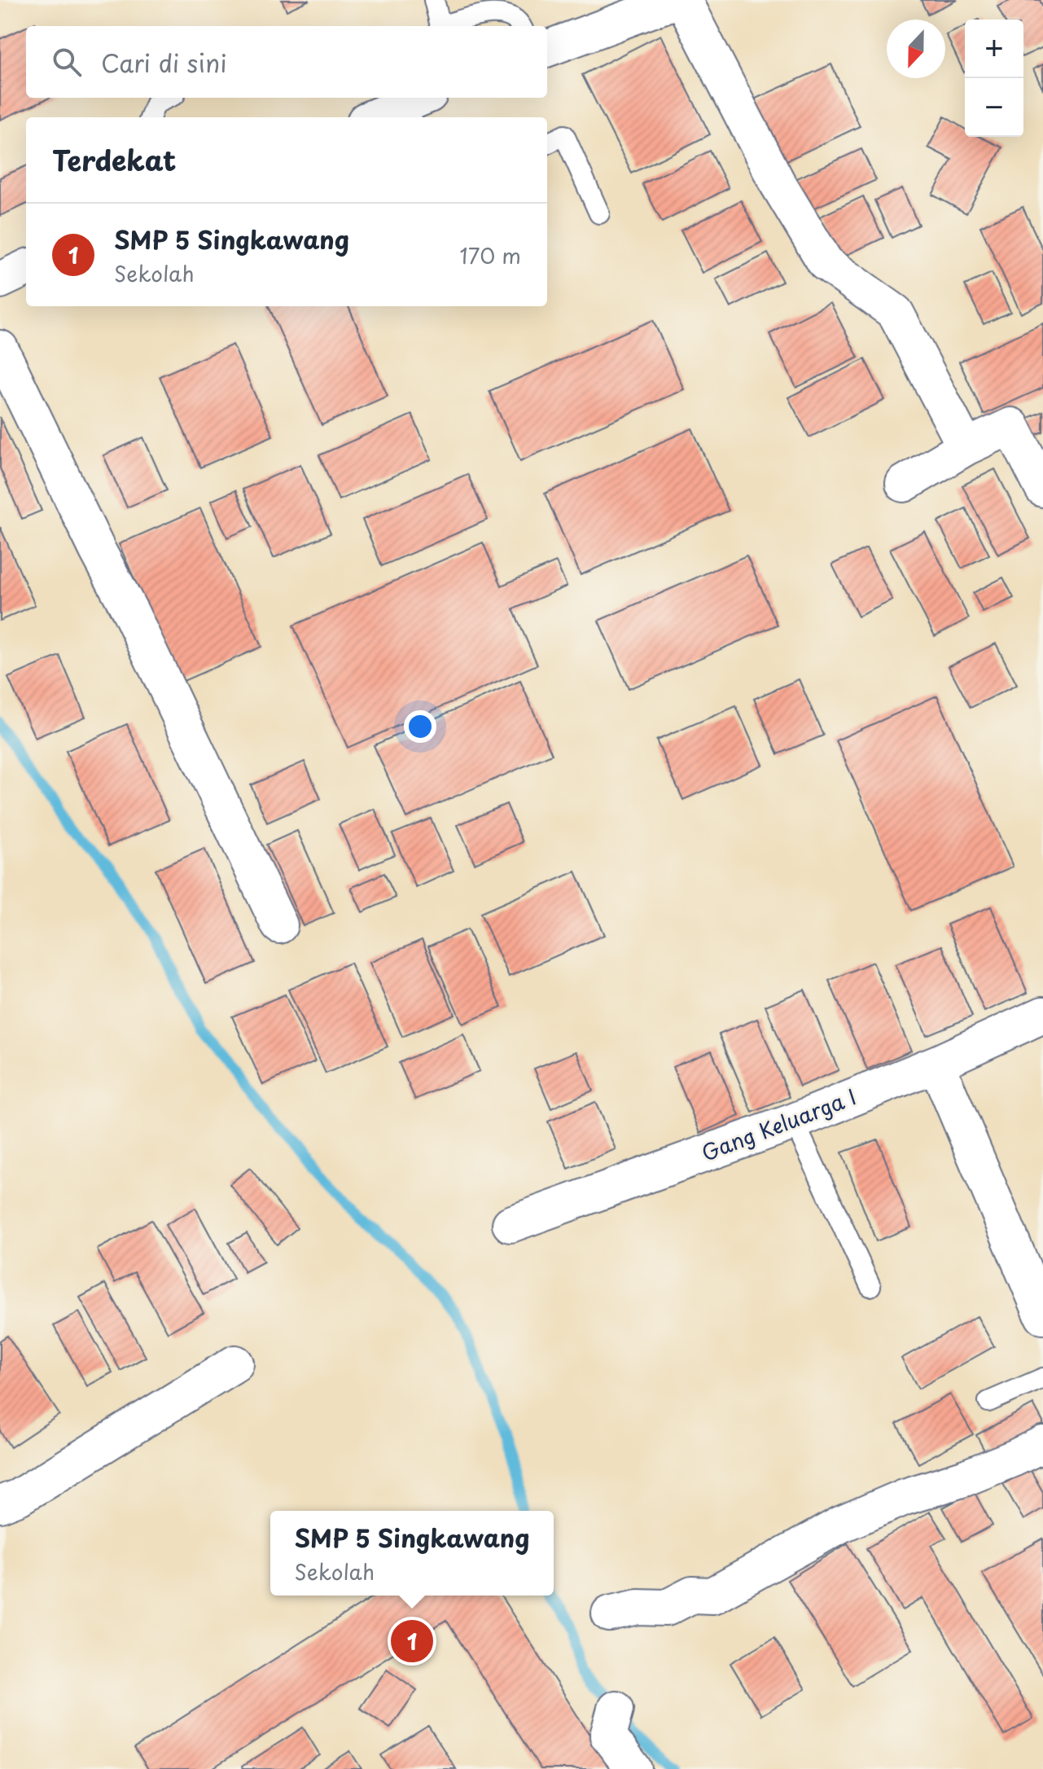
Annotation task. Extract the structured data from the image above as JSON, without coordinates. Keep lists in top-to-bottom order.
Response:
{
  "streets": {
    "street": ["Gang Keluarga I"]
  },
  "north": "bottom",
  "page": {
    "map_buttons": ["+", "−"],
    "search": "Cari di sini",
    "heading": "Terdekat",
    "list": [
      {
        "mark": "1",
        "name": "SMP 5 Singkawang",
        "note": "Sekolah",
        "value": "170 m"
      }
    ],
    "popup": ["SMP 5 Singkawang", "Sekolah"],
    "pins": "1"
  }
}
